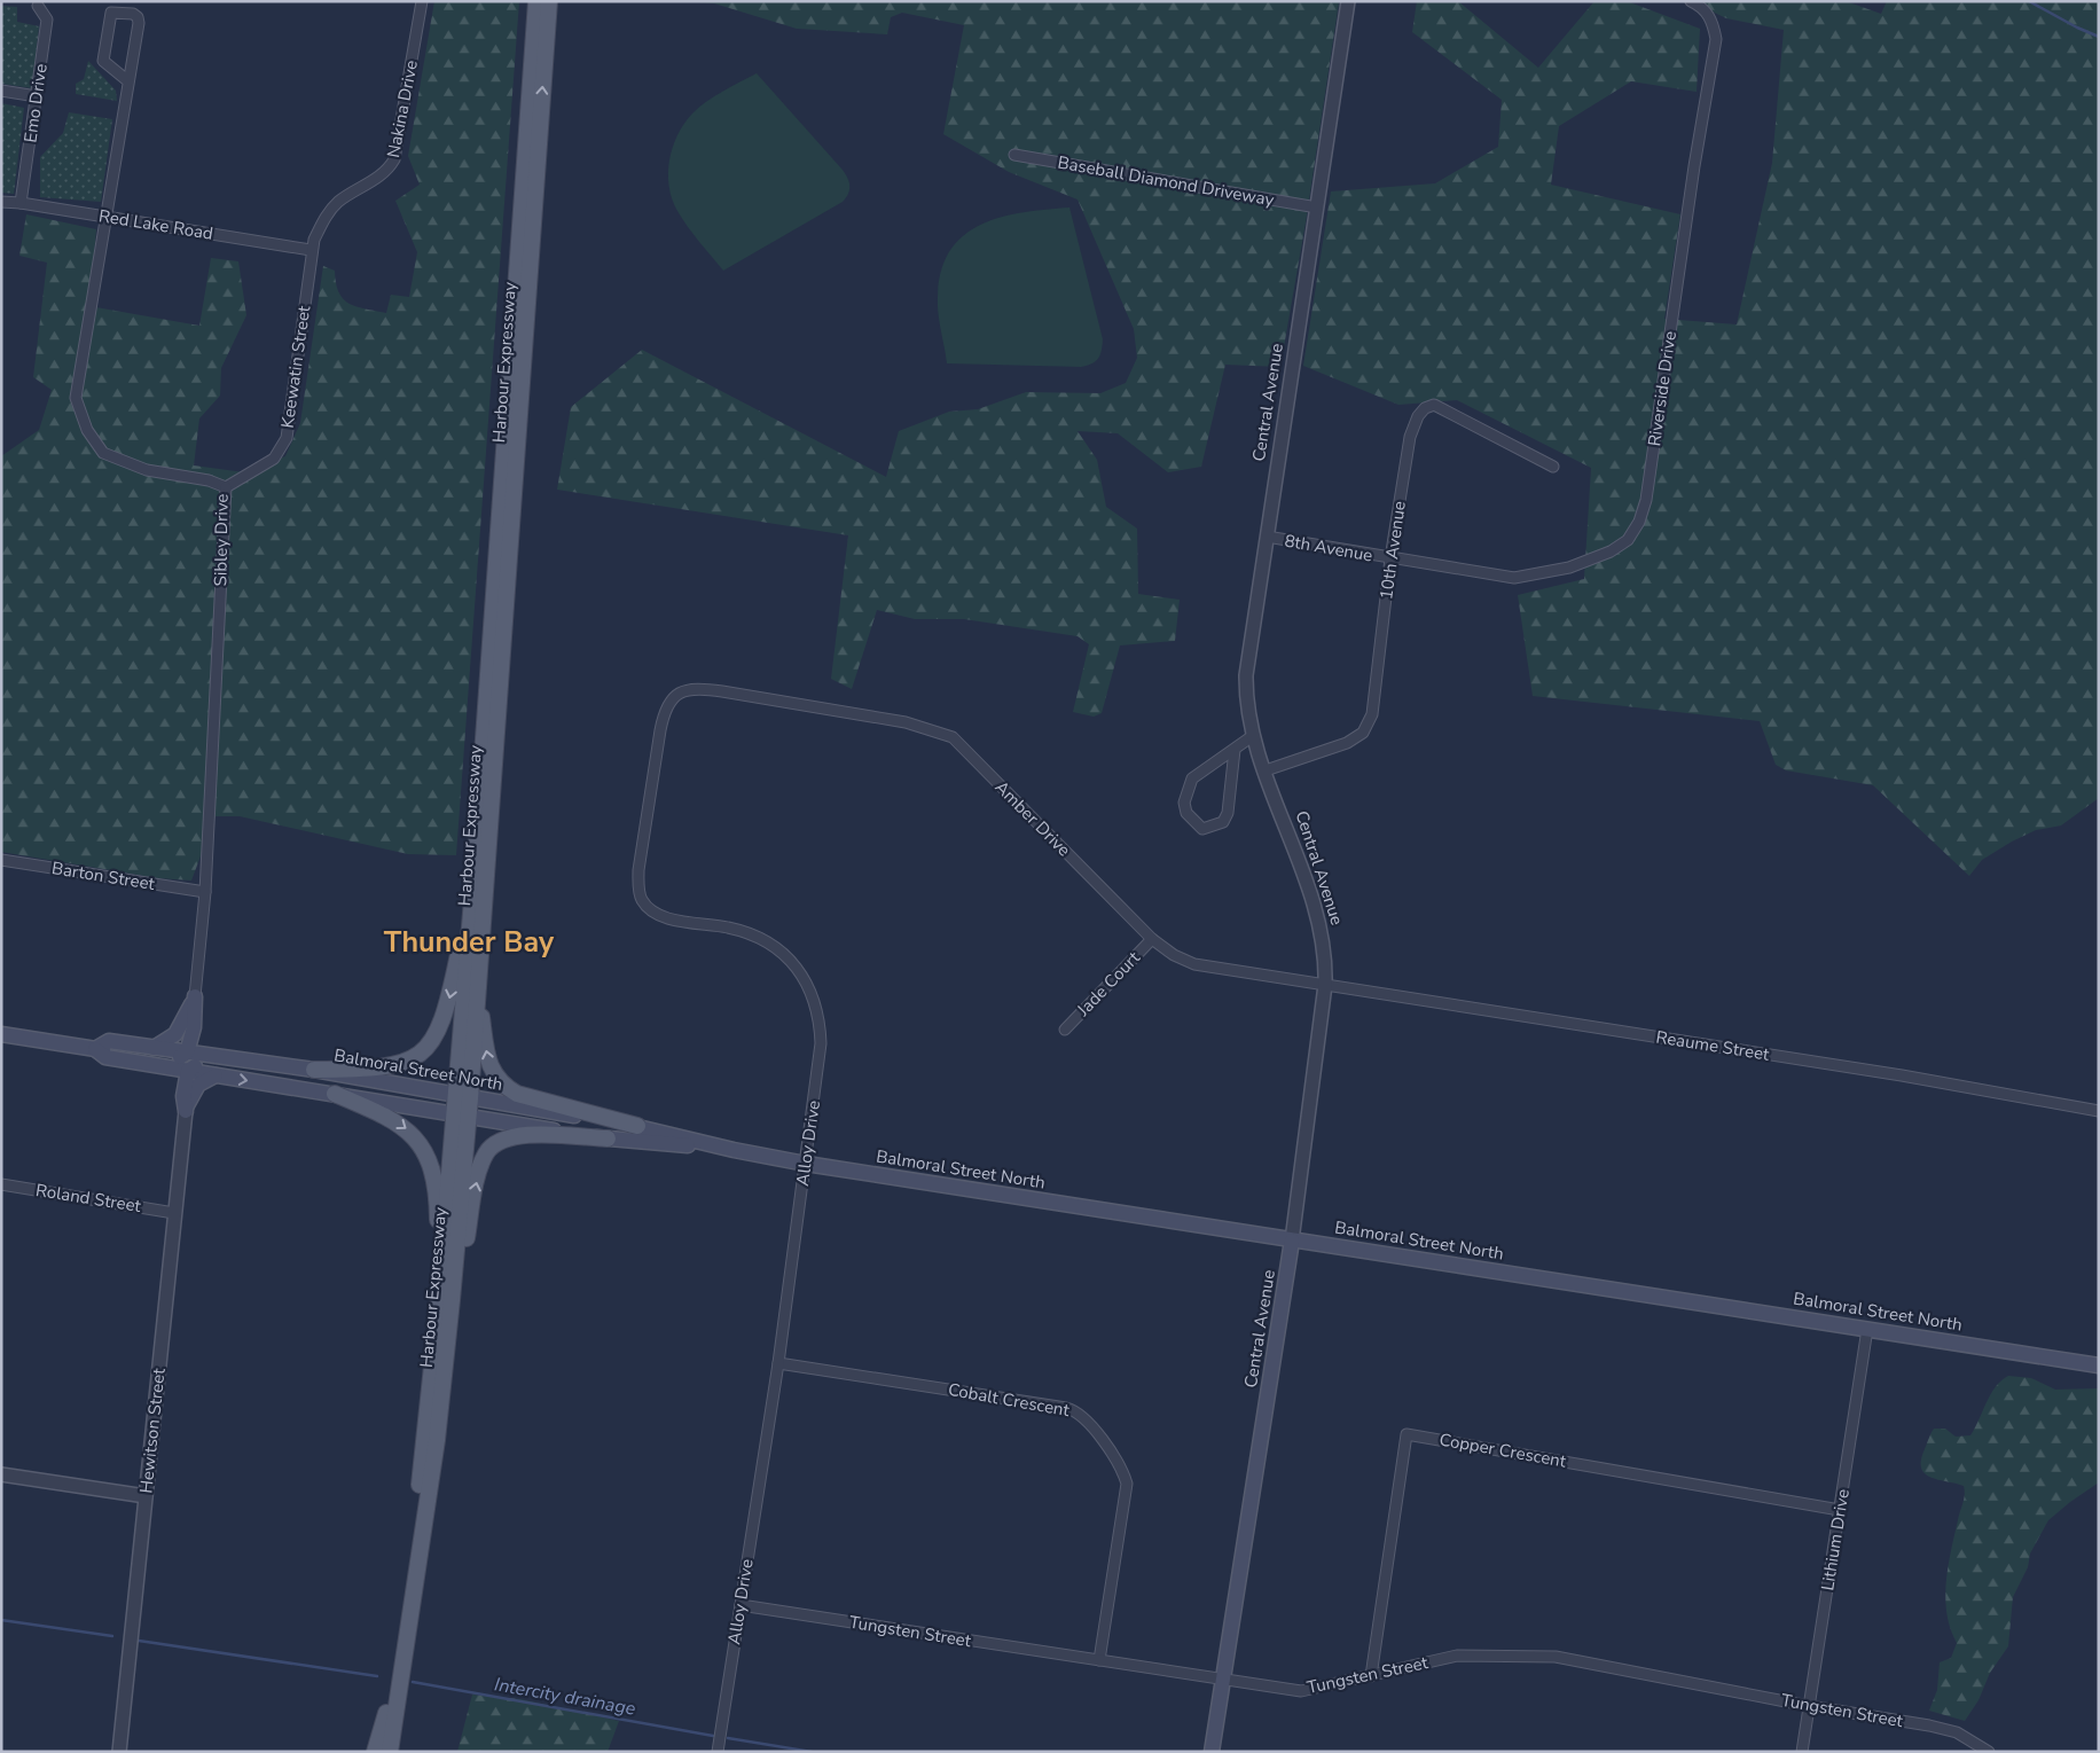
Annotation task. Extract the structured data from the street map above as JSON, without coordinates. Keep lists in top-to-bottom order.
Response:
{
  "streets": {
    "main road": ["Harbour Expressway", "Central Avenue", "Balmoral Street North"],
    "street": [
      "Emo Drive",
      "Nakina Drive",
      "Baseball Diamond Driveway",
      "Red Lake Road",
      "Keewatin Street",
      "Riverside Drive",
      "Sibley Drive",
      "8th Avenue",
      "10th Avenue",
      "Amber Drive",
      "Barton Street",
      "Jade Court",
      "Reaume Street",
      "Alloy Drive",
      "Roland Street",
      "Cobalt Crescent",
      "Hewitson Street",
      "Copper Crescent",
      "Lithium Drive",
      "Tungsten Street"
    ]
  },
  "crossings": [
    ["Emo Drive", "Red Lake Road"],
    ["Nakina Drive", "Red Lake Road"],
    ["Nakina Drive", "Keewatin Street"],
    ["Baseball Diamond Driveway", "Central Avenue"],
    ["Red Lake Road", "Keewatin Street"],
    ["Red Lake Road", "Sibley Drive"],
    ["Harbour Expressway", "Balmoral Street North"],
    ["Keewatin Street", "Sibley Drive"],
    ["Riverside Drive", "8th Avenue"],
    ["Riverside Drive", "10th Avenue"],
    ["Central Avenue", "8th Avenue"],
    ["Central Avenue", "10th Avenue"],
    ["Central Avenue", "Amber Drive"],
    ["Central Avenue", "Reaume Street"],
    ["Central Avenue", "Balmoral Street North"],
    ["Central Avenue", "Tungsten Street"],
    ["Sibley Drive", "Barton Street"],
    ["8th Avenue", "10th Avenue"],
    ["Amber Drive", "Jade Court"],
    ["Amber Drive", "Reaume Street"],
    ["Amber Drive", "Alloy Drive"],
    ["Balmoral Street North", "Alloy Drive"],
    ["Balmoral Street North", "Lithium Drive"],
    ["Alloy Drive", "Cobalt Crescent"],
    ["Alloy Drive", "Tungsten Street"],
    ["Roland Street", "Hewitson Street"],
    ["Cobalt Crescent", "Tungsten Street"],
    ["Copper Crescent", "Lithium Drive"],
    ["Copper Crescent", "Tungsten Street"],
    ["Lithium Drive", "Tungsten Street"]
  ],
  "districts": ["Thunder Bay"],
  "water": ["Intercity drainage"]
}
